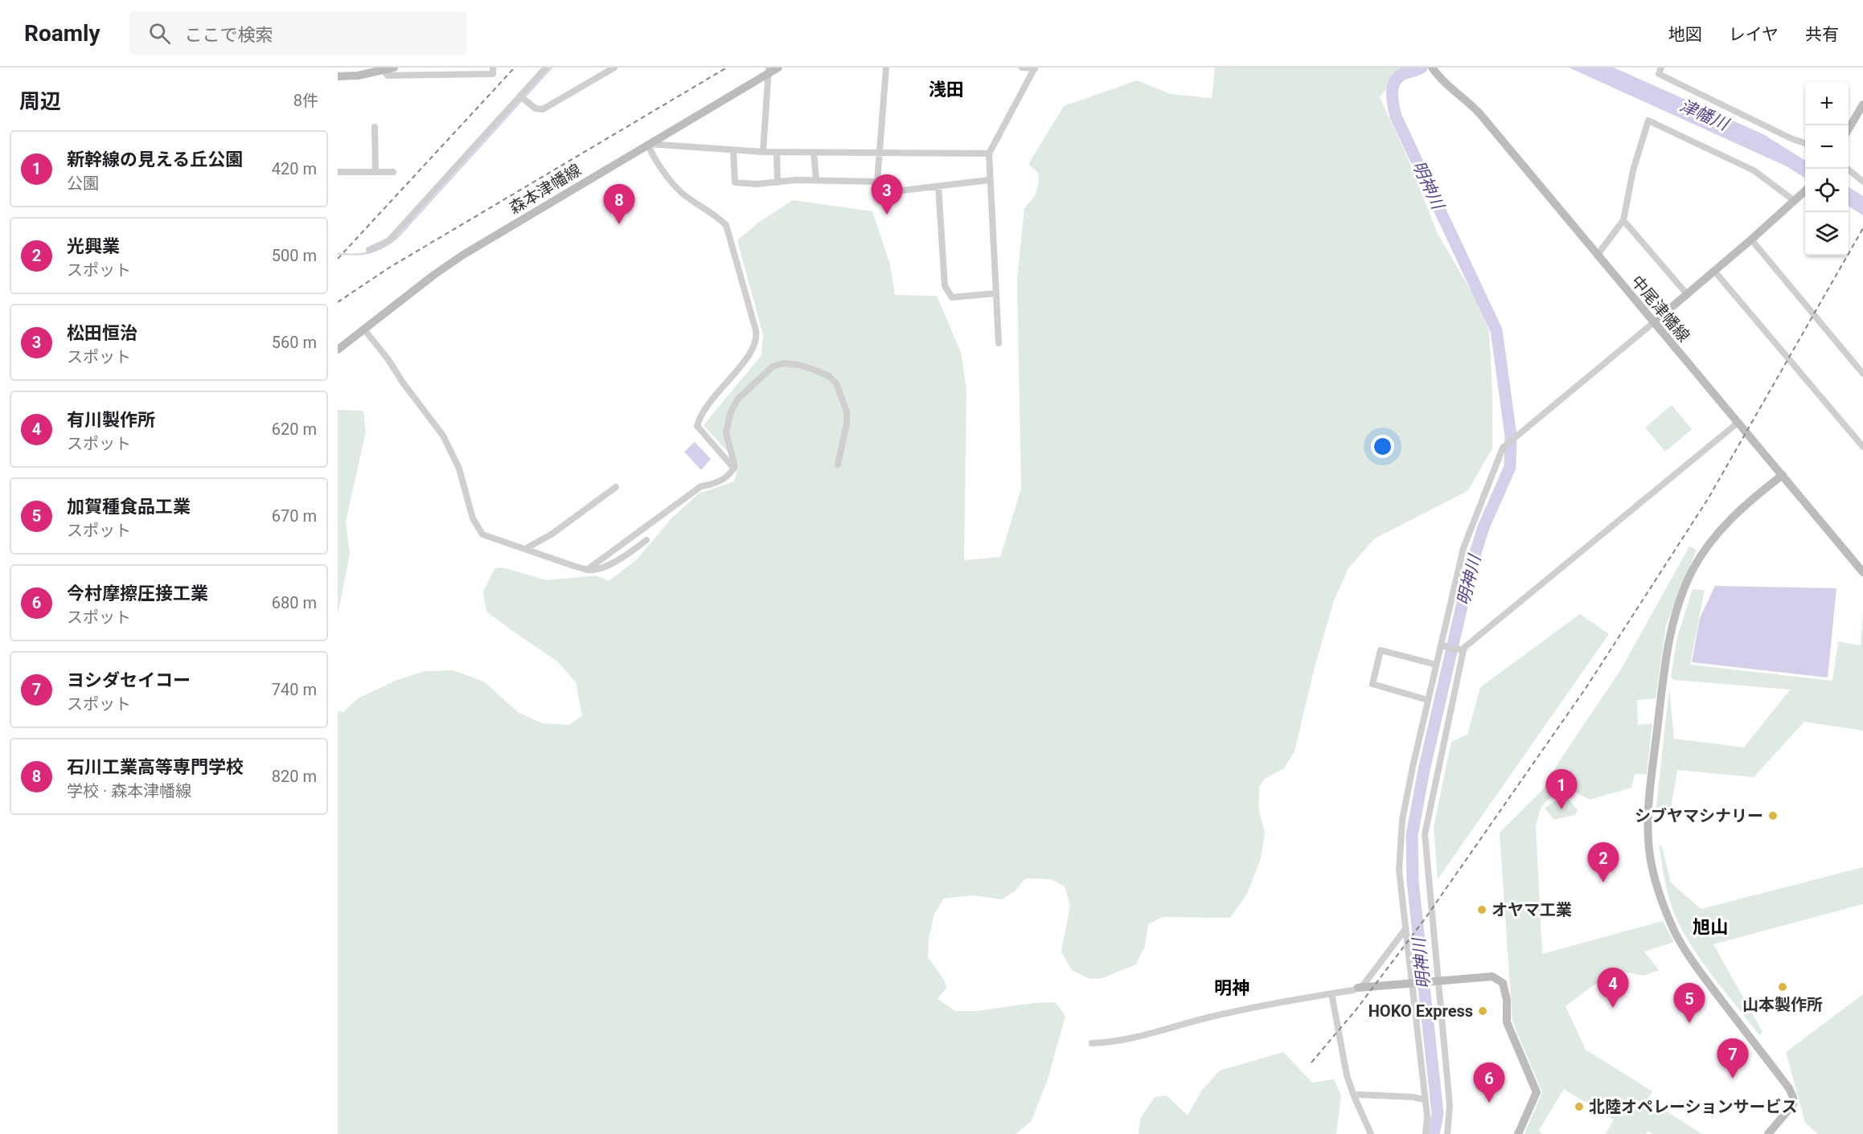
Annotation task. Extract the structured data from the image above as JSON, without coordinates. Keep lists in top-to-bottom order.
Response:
{
  "streets": {
    "street": ["森本津幡線", "中尾津幡線"]
  },
  "districts": ["浅田", "旭山", "明神"],
  "water": ["津幡川", "明神川"],
  "places": [
    "シブヤマシナリー",
    "オヤマ工業",
    "山本製作所",
    "HOKO Express",
    "北陸オペレーションサービス"
  ],
  "page": {
    "header": "Roamly",
    "search": "ここで検索",
    "nav": ["地図", "レイヤ", "共有"],
    "heading": ["周辺", "8件"],
    "map_buttons": ["+", "−"],
    "list": [
      {
        "mark": "1",
        "name": "新幹線の見える丘公園",
        "note": "公園",
        "value": "420 m"
      },
      {
        "mark": "2",
        "name": "光興業",
        "note": "スポット",
        "value": "500 m"
      },
      {
        "mark": "3",
        "name": "松田恒治",
        "note": "スポット",
        "value": "560 m"
      },
      {
        "mark": "4",
        "name": "有川製作所",
        "note": "スポット",
        "value": "620 m"
      },
      {
        "mark": "5",
        "name": "加賀種食品工業",
        "note": "スポット",
        "value": "670 m"
      },
      {
        "mark": "6",
        "name": "今村摩擦圧接工業",
        "note": "スポット",
        "value": "680 m"
      },
      {
        "mark": "7",
        "name": "ヨシダセイコー",
        "note": "スポット",
        "value": "740 m"
      },
      {
        "mark": "8",
        "name": "石川工業高等専門学校",
        "note": "学校 · 森本津幡線",
        "value": "820 m"
      }
    ],
    "pins": [
      "3",
      "8",
      "1",
      "2",
      "4",
      "5",
      "7",
      "6"
    ]
  }
}
